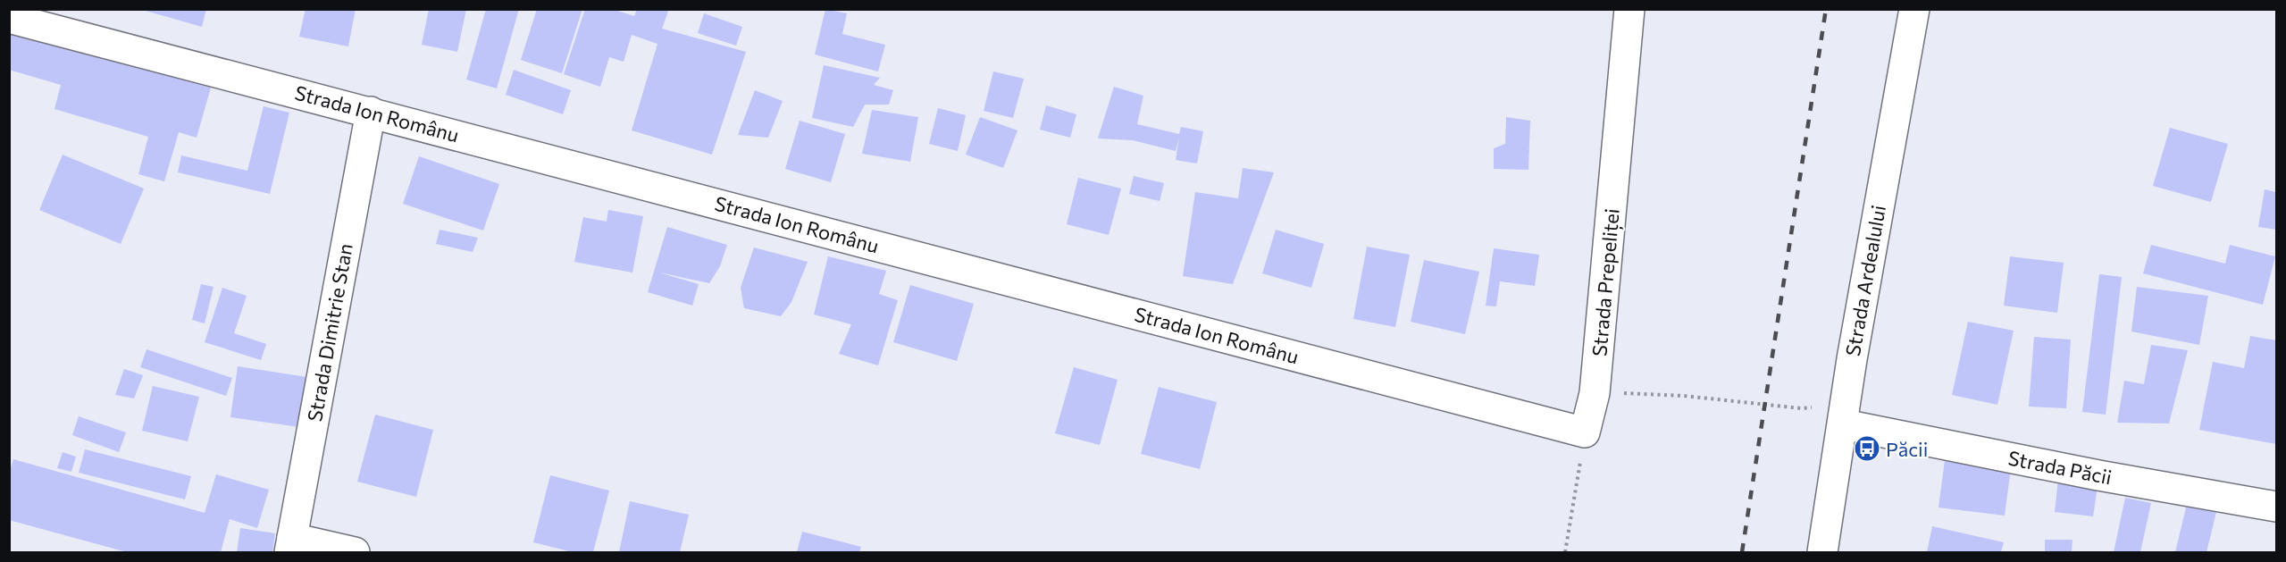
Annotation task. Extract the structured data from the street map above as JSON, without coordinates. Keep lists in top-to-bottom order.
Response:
{
  "streets": {
    "street": [
      "Strada Ion Românu",
      "Strada Ardealului",
      "Strada Prepeliței",
      "Strada Dimitrie Stan",
      "Strada Păcii"
    ]
  },
  "crossings": [
    ["Strada Ion Românu", "Strada Prepeliței"],
    ["Strada Ion Românu", "Strada Dimitrie Stan"],
    ["Strada Ardealului", "Strada Păcii"]
  ],
  "places": {
    "bus stop": ["Păcii"]
  }
}
